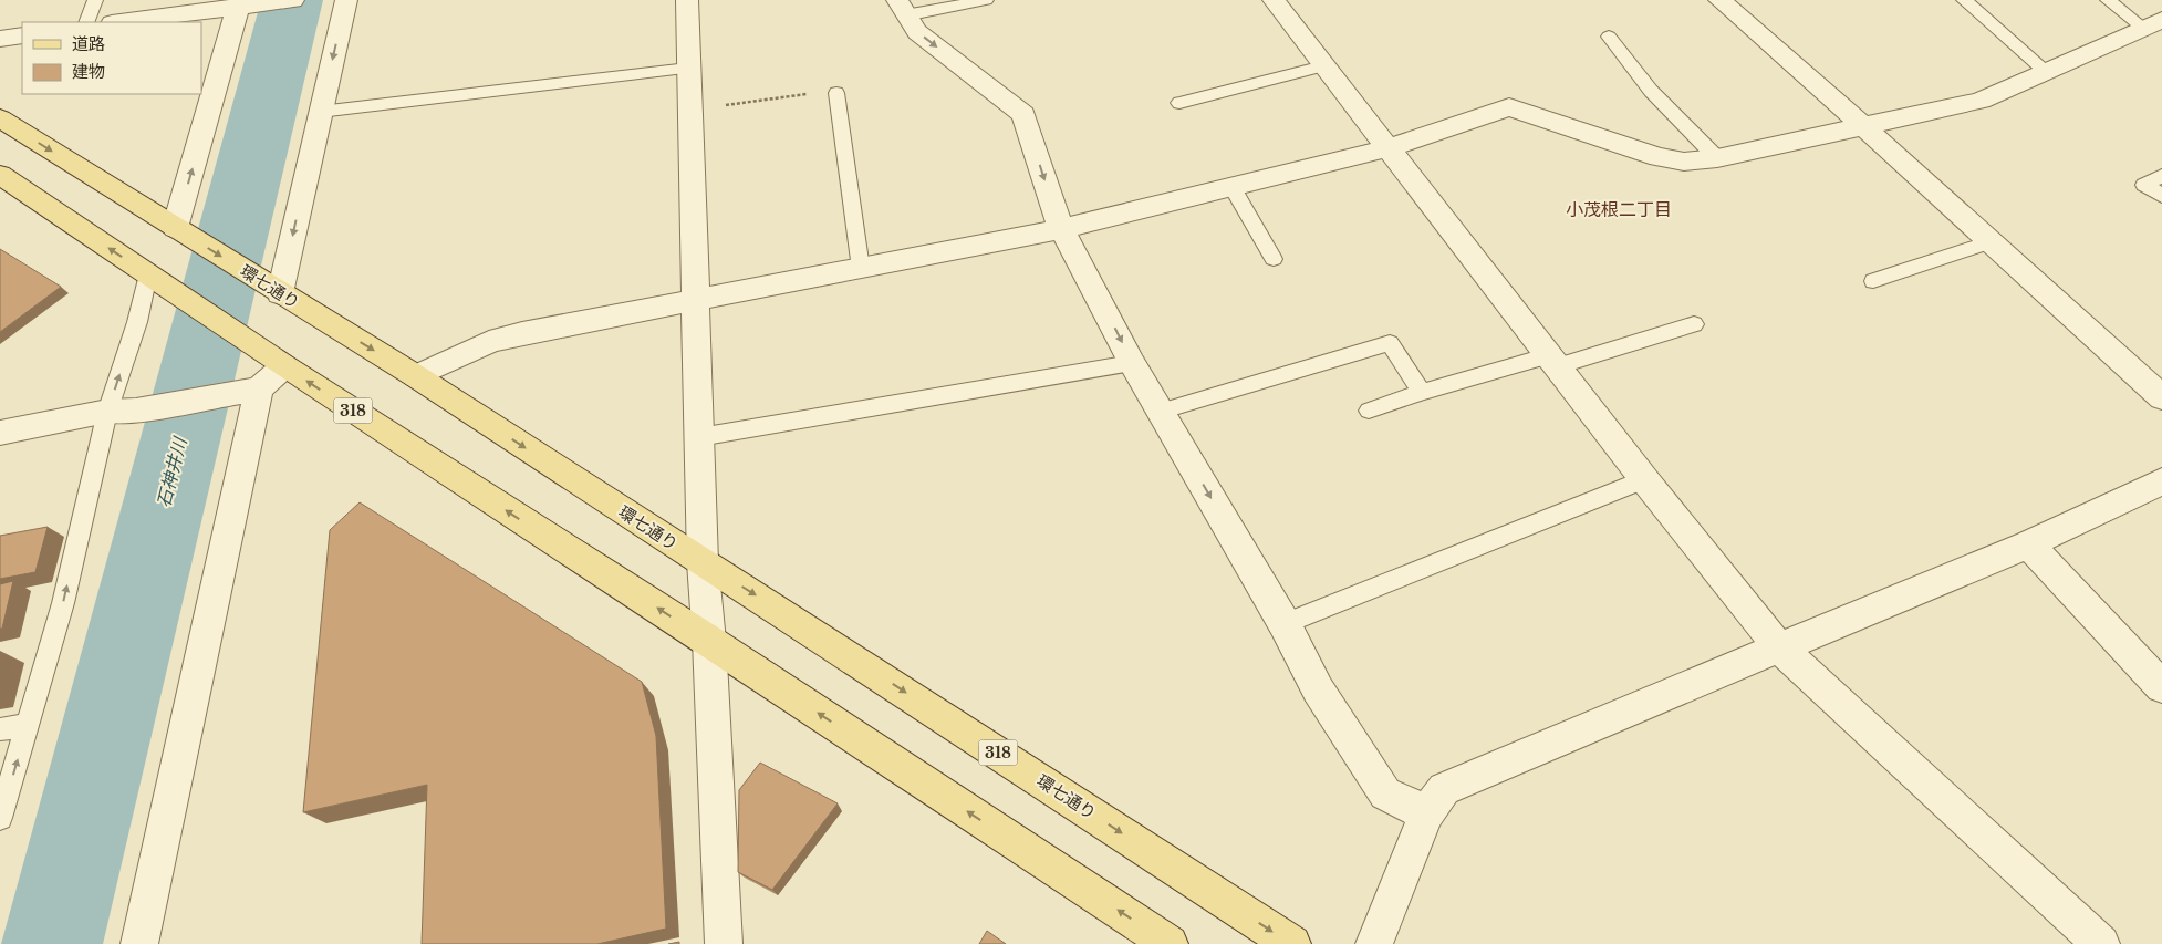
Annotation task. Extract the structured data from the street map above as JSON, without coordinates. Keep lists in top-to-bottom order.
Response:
{
  "streets": {
    "main road": ["環七通り", "318"]
  },
  "districts": ["小茂根二丁目"],
  "water": ["石神井川"],
  "legend": ["道路", "建物"]
}
